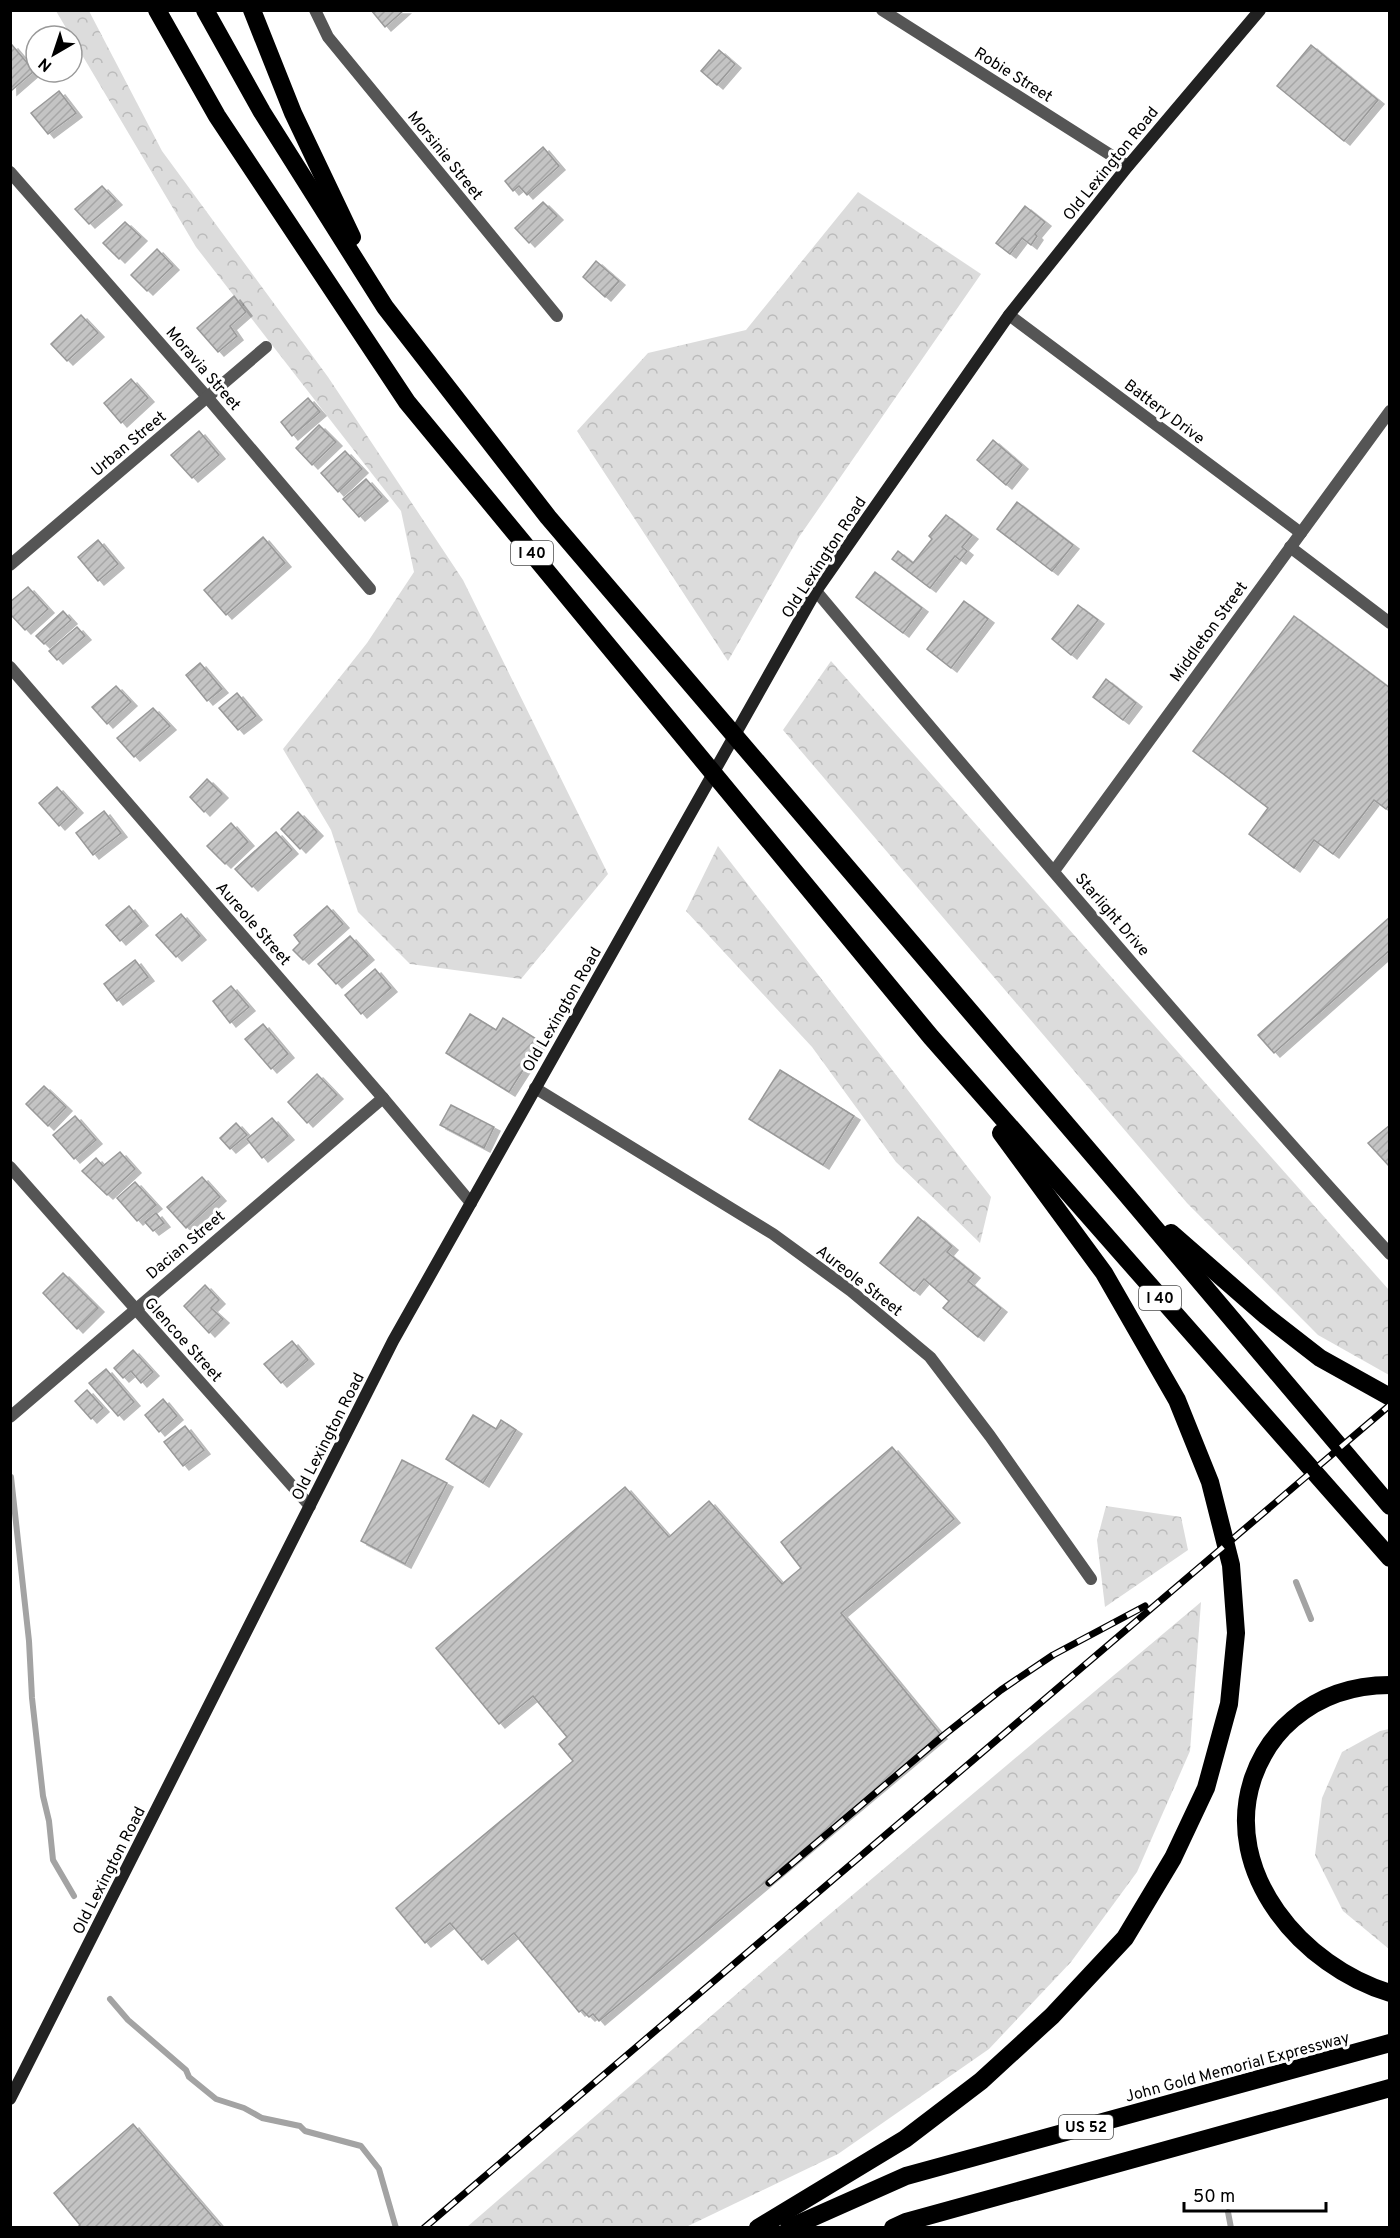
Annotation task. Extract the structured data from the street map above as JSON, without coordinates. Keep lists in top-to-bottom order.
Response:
{
  "streets": {
    "highway": ["I 40", "John Gold Memorial Expressway", "US 52"],
    "main road": ["Old Lexington Road"],
    "street": [
      "Robie Street",
      "Morsinie Street",
      "Moravia Street",
      "Battery Drive",
      "Urban Street",
      "Middleton Street",
      "Starlight Drive",
      "Aureole Street",
      "Dacian Street",
      "Glencoe Street"
    ]
  },
  "crossings": [
    ["Robie Street", "Old Lexington Road"],
    ["Old Lexington Road", "Battery Drive"],
    ["Old Lexington Road", "Starlight Drive"],
    ["Old Lexington Road", "Aureole Street"],
    ["Old Lexington Road", "Glencoe Street"],
    ["Moravia Street", "Urban Street"],
    ["Battery Drive", "Middleton Street"],
    ["Middleton Street", "Starlight Drive"],
    ["Aureole Street", "Dacian Street"],
    ["Dacian Street", "Glencoe Street"]
  ],
  "scale_bar": "50 m",
  "north": "bottom left"
}
